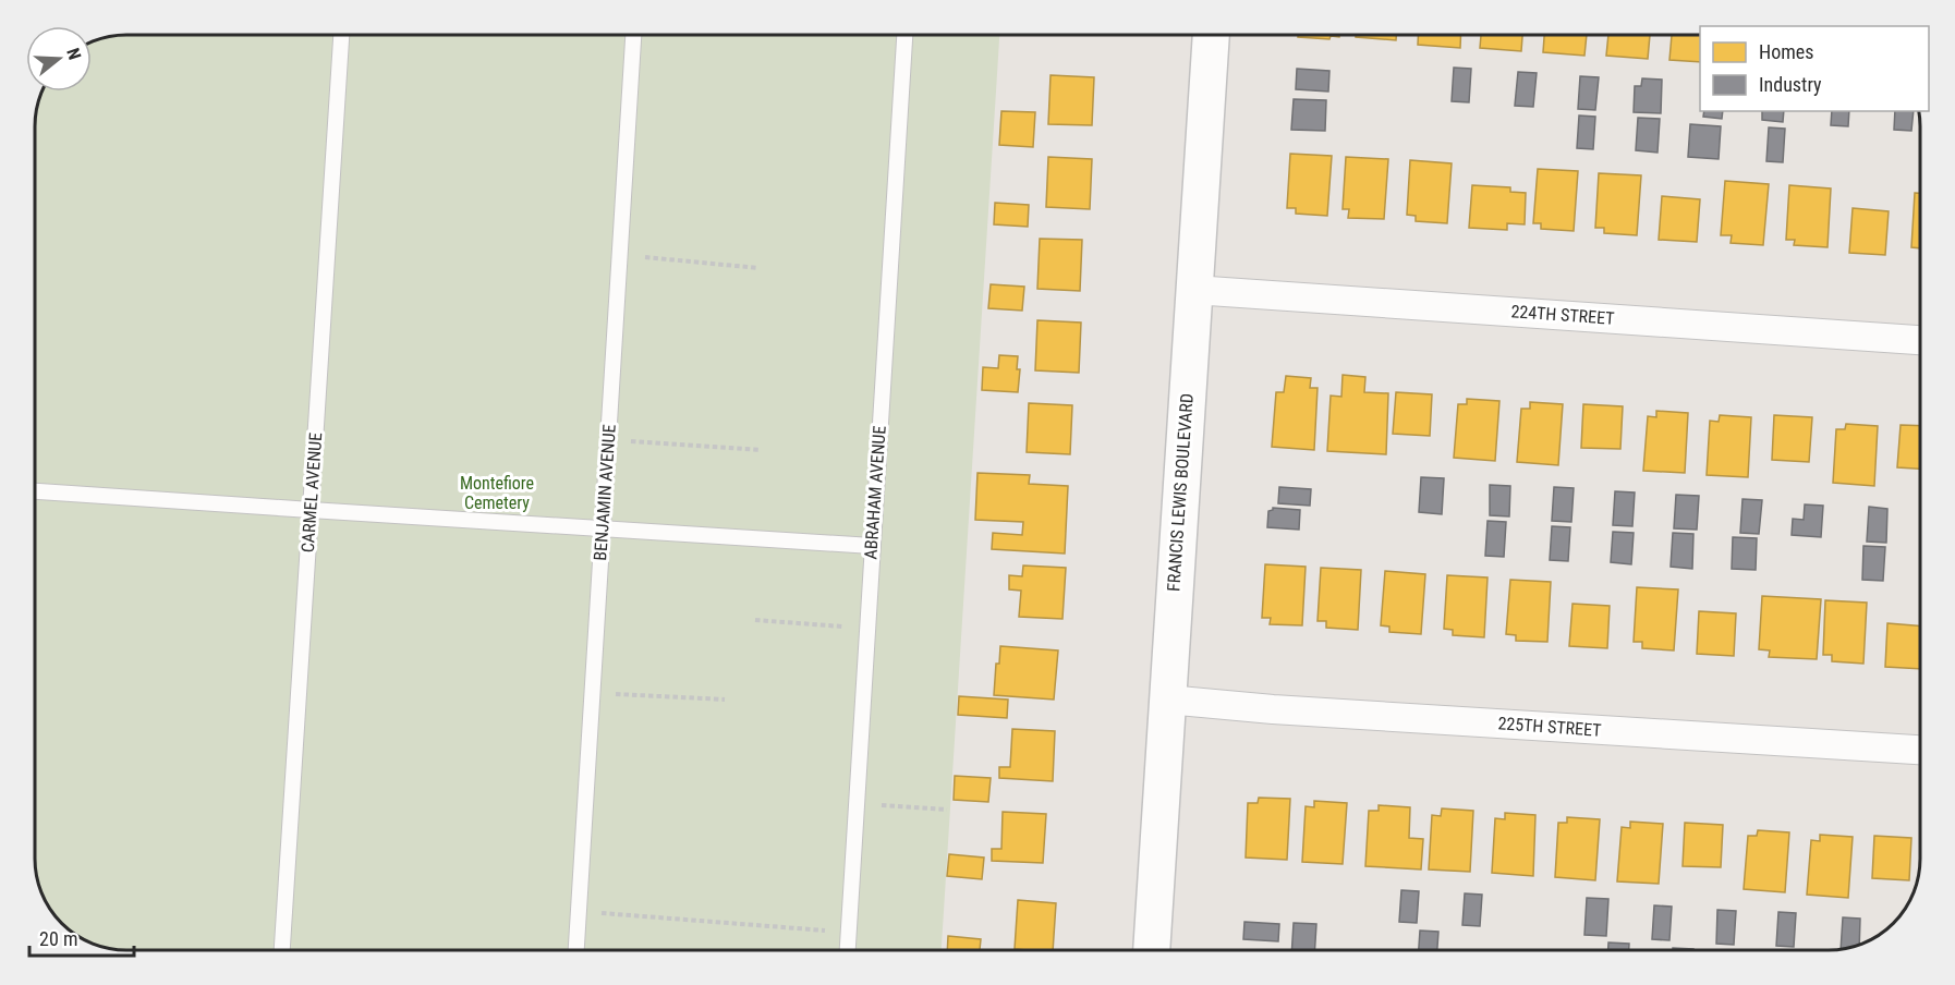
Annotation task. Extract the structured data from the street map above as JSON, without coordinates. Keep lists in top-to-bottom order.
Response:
{
  "streets": {
    "main road": ["FRANCIS LEWIS BOULEVARD"],
    "street": ["224TH STREET", "225TH STREET"],
    "lane": ["CARMEL AVENUE", "BENJAMIN AVENUE", "ABRAHAM AVENUE"]
  },
  "crossings": [
    ["224TH STREET", "FRANCIS LEWIS BOULEVARD"],
    ["FRANCIS LEWIS BOULEVARD", "225TH STREET"]
  ],
  "parks": ["Montefiore Cemetery"],
  "legend": ["Homes", "Industry"],
  "scale_bar": "20 m",
  "north": "right"
}
